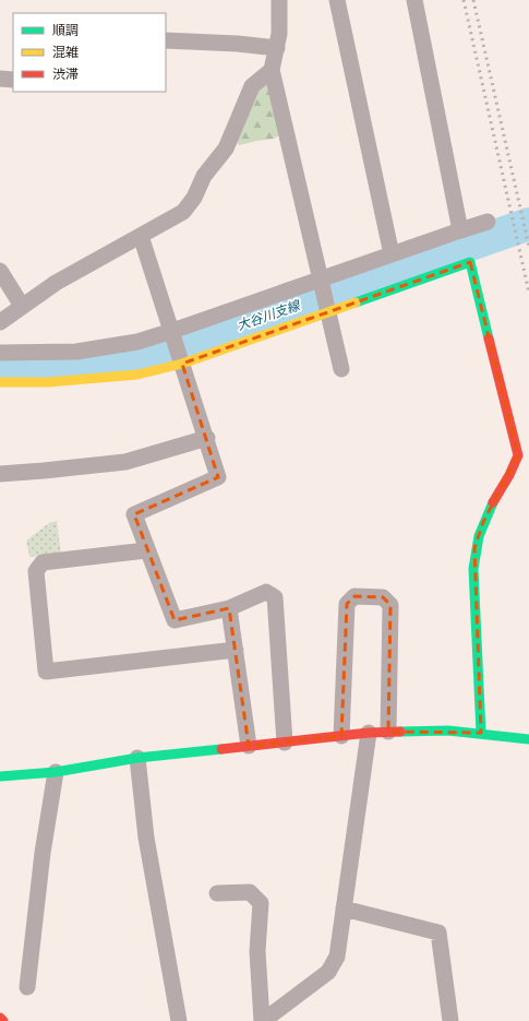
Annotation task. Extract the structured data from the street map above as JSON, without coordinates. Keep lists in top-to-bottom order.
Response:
{
  "water": ["大谷川支線"],
  "legend": ["順調", "混雑", "渋滞"]
}
